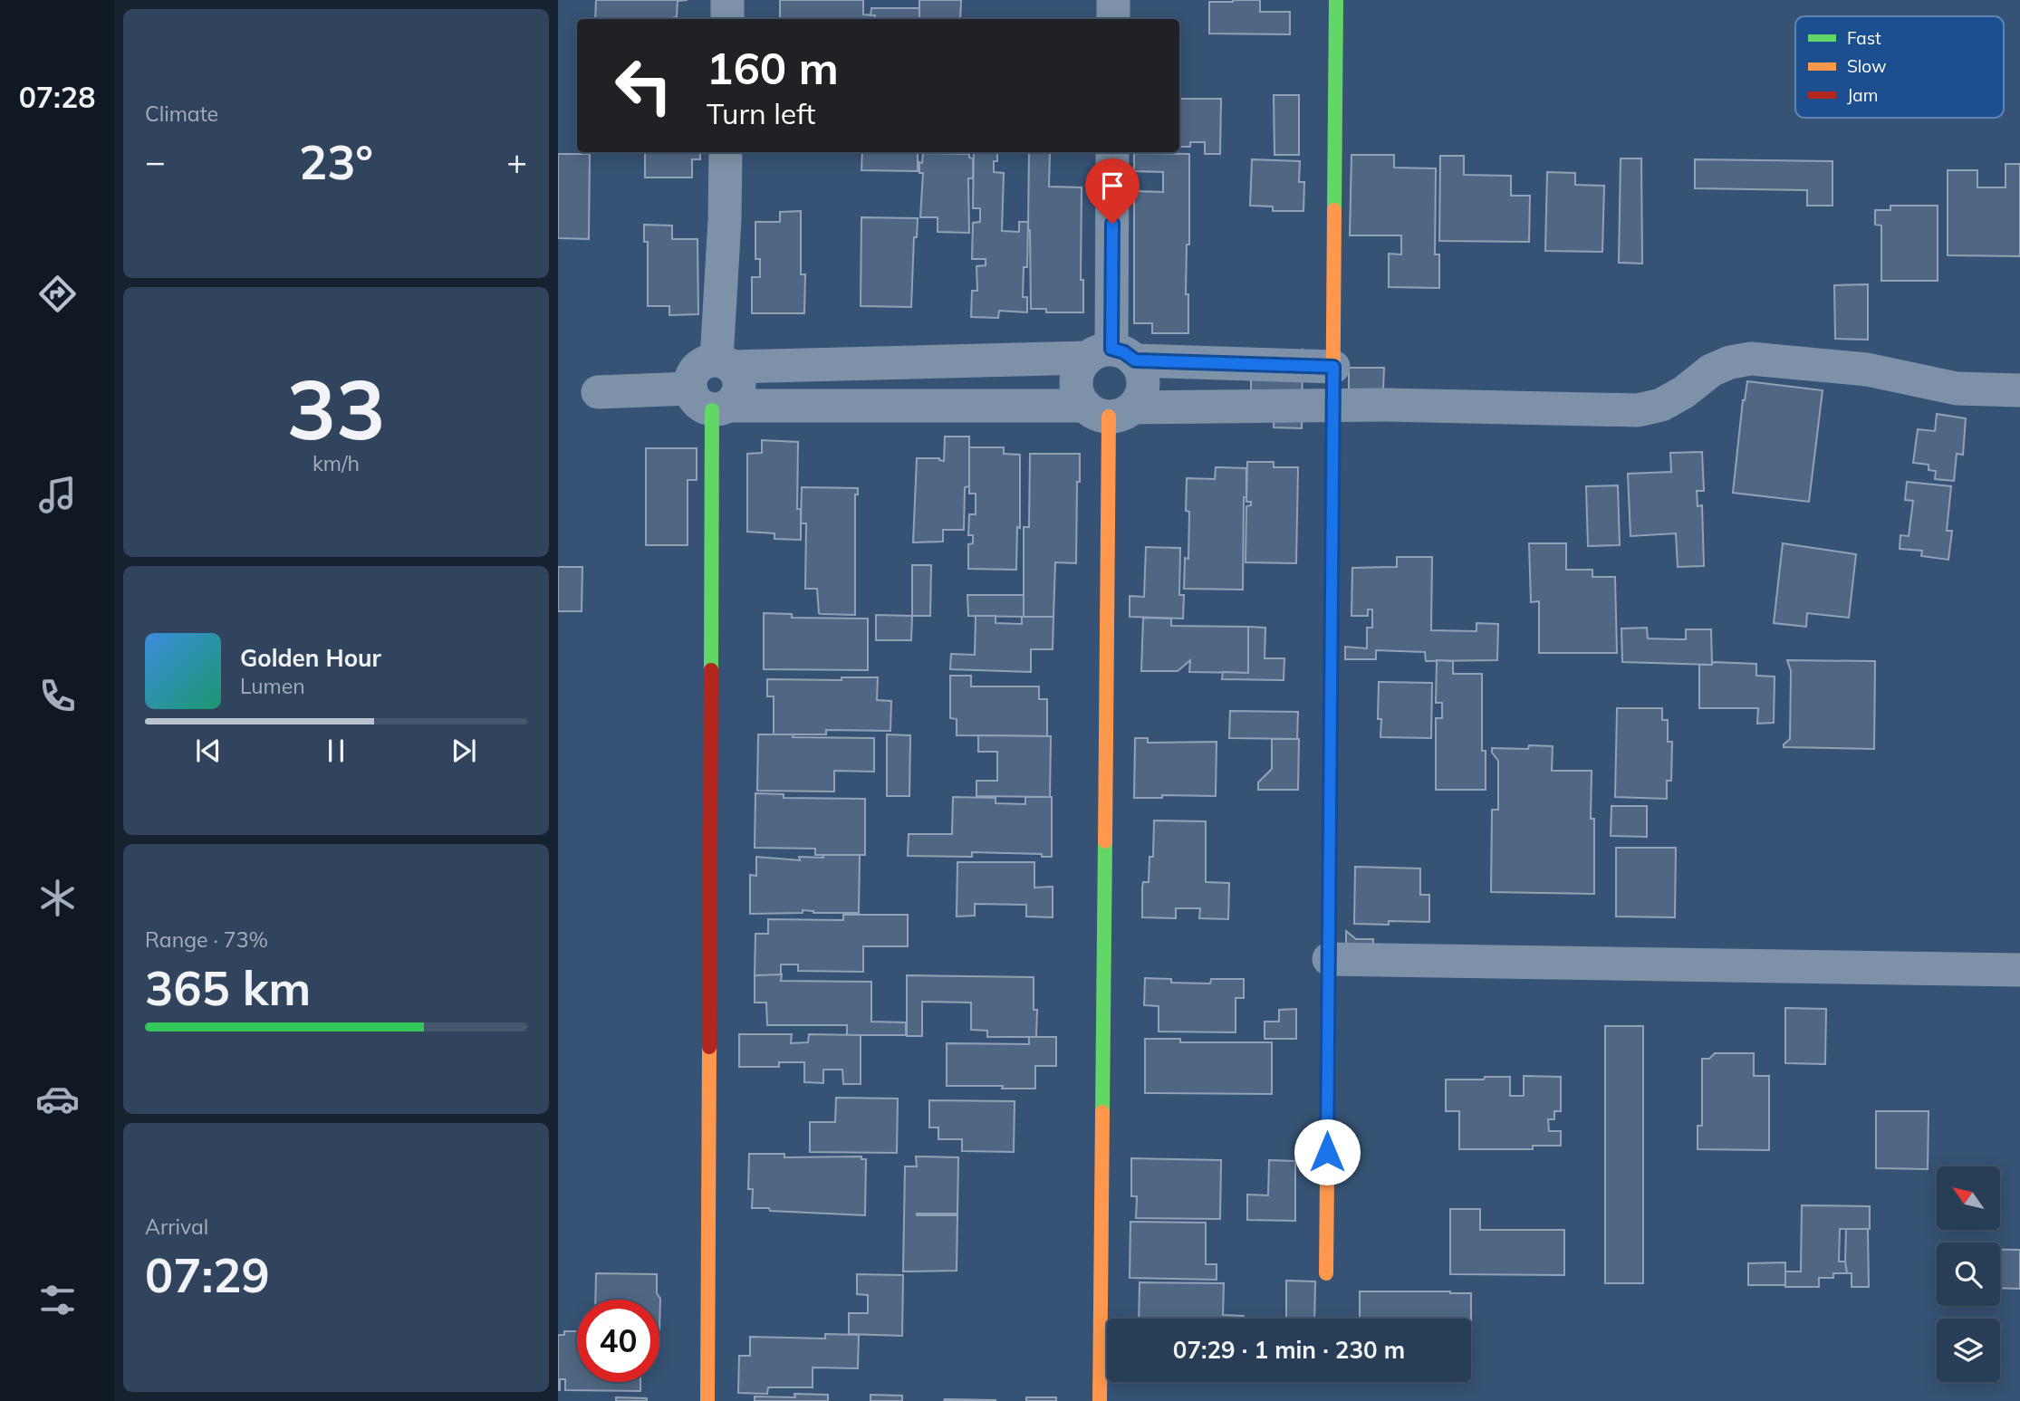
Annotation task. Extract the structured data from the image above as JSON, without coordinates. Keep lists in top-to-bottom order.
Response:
{
  "legend": ["Fast", "Slow", "Jam"],
  "north": "top left",
  "page": {
    "tabs": "07:28",
    "tile": [
      "Climate",
      ["33", "km/h"],
      ["Range · 73%", "365 km"],
      ["Arrival", "07:29"]
    ],
    "turn": ["160 m", "Turn left"],
    "heat": ["−", "23°", "+"],
    "song": ["Golden Hour", "Lumen"],
    "limit": "40",
    "trip": "07:29 · 1 min · 230 m"
  }
}
